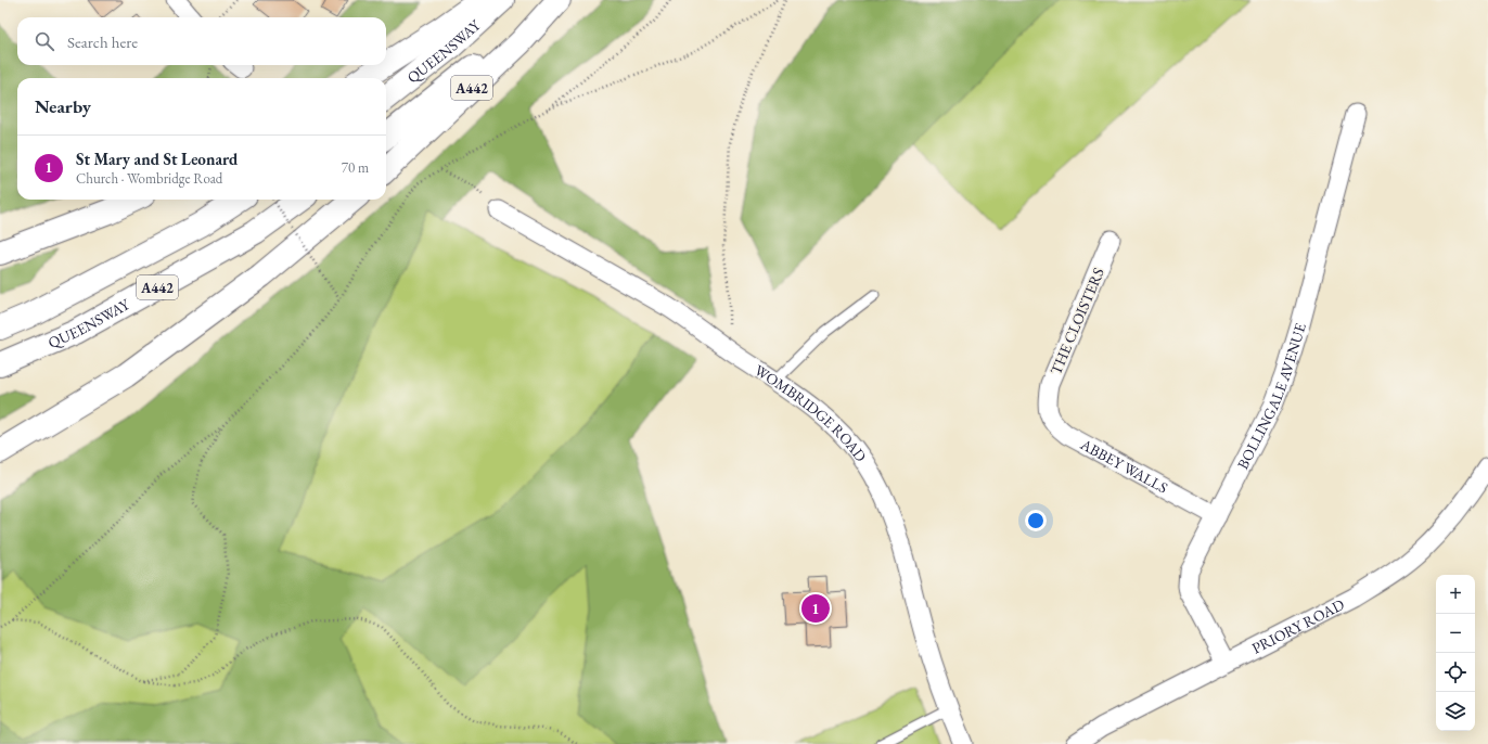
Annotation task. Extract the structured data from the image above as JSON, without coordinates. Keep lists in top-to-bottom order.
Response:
{
  "streets": {
    "highway": ["QUEENSWAY", "A442"],
    "street": [
      "THE CLOISTERS",
      "BOLLINGALE AVENUE",
      "WOMBRIDGE ROAD",
      "ABBEY WALLS",
      "PRIORY ROAD"
    ]
  },
  "crossings": [
    ["QUEENSWAY", "A442"],
    ["THE CLOISTERS", "ABBEY WALLS"],
    ["BOLLINGALE AVENUE", "ABBEY WALLS"],
    ["BOLLINGALE AVENUE", "PRIORY ROAD"]
  ],
  "page": {
    "search": "Search here",
    "heading": "Nearby",
    "list": [
      {
        "mark": "1",
        "name": "St Mary and St Leonard",
        "note": "Church · Wombridge Road",
        "value": "70 m"
      }
    ],
    "map_buttons": ["+", "−"],
    "pins": "1"
  }
}
